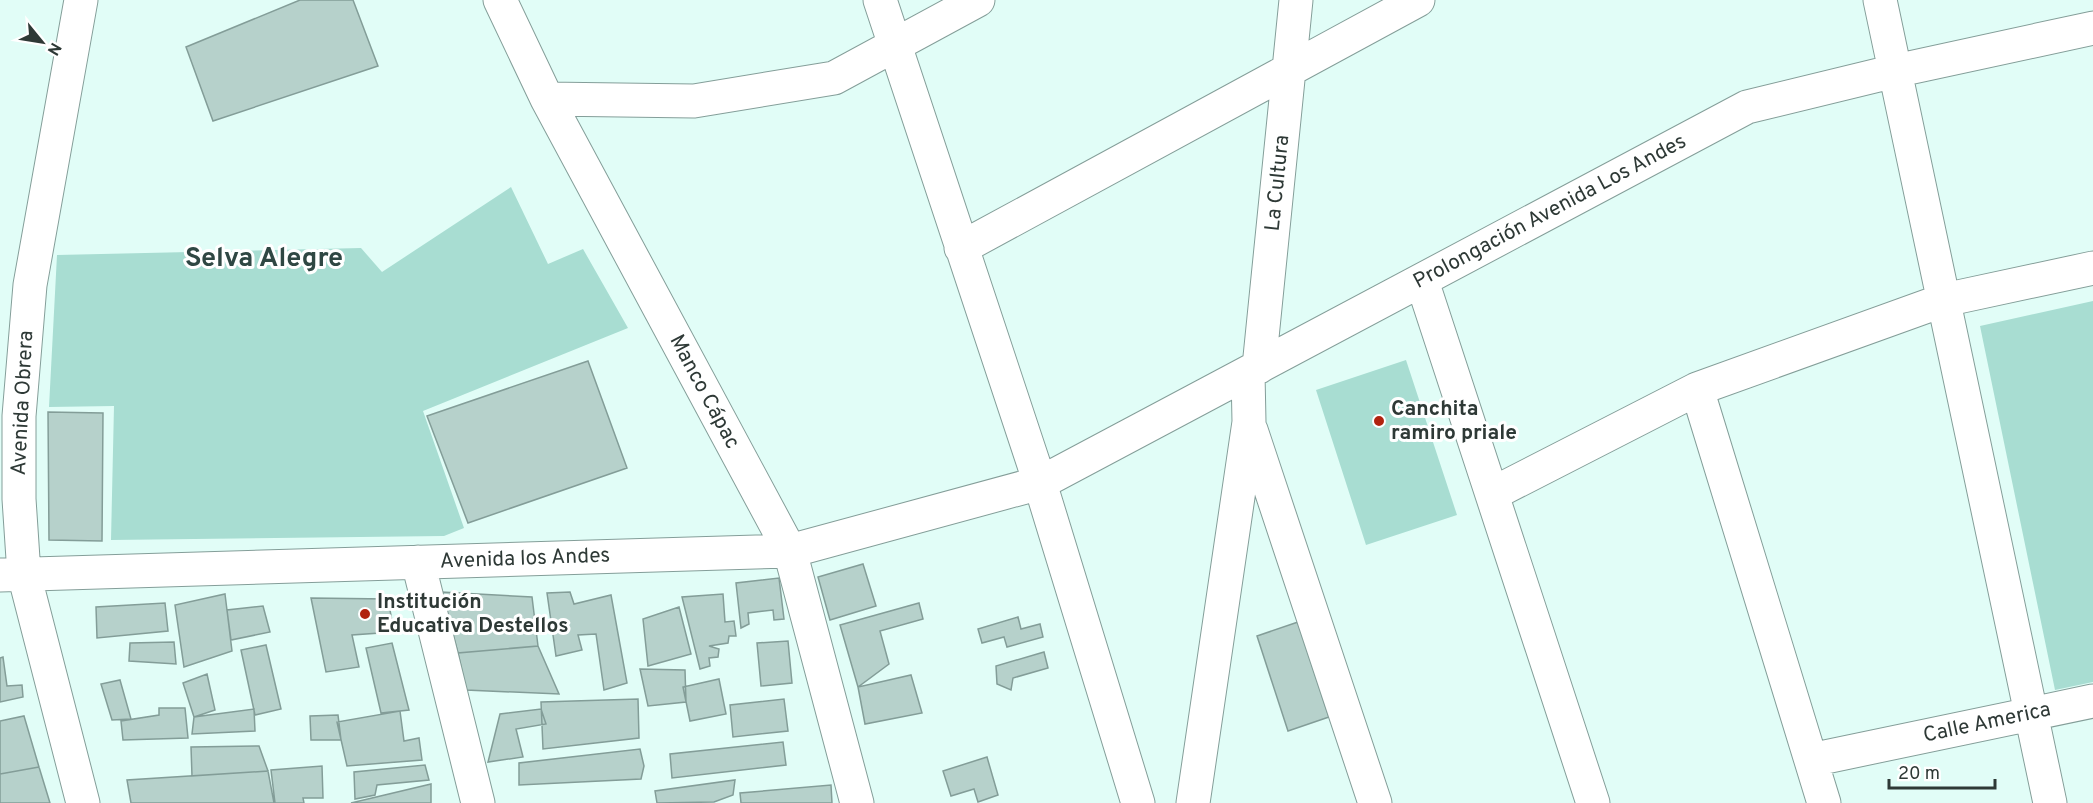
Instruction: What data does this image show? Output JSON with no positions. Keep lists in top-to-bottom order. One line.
{"streets":{"street":["La Cultura","Prolongación Avenida Los Andes","Manco Cápac","Avenida Obrera","Avenida los Andes","Calle America"]},"crossings":[["La Cultura","Prolongación Avenida Los Andes"],["Prolongación Avenida Los Andes","Avenida los Andes"],["Manco Cápac","Avenida los Andes"],["Avenida Obrera","Avenida los Andes"]],"districts":["Selva Alegre"],"places":["Canchita ramiro priale","Institución Educativa Destellos"],"scale_bar":"20 m","north":"bottom right"}
